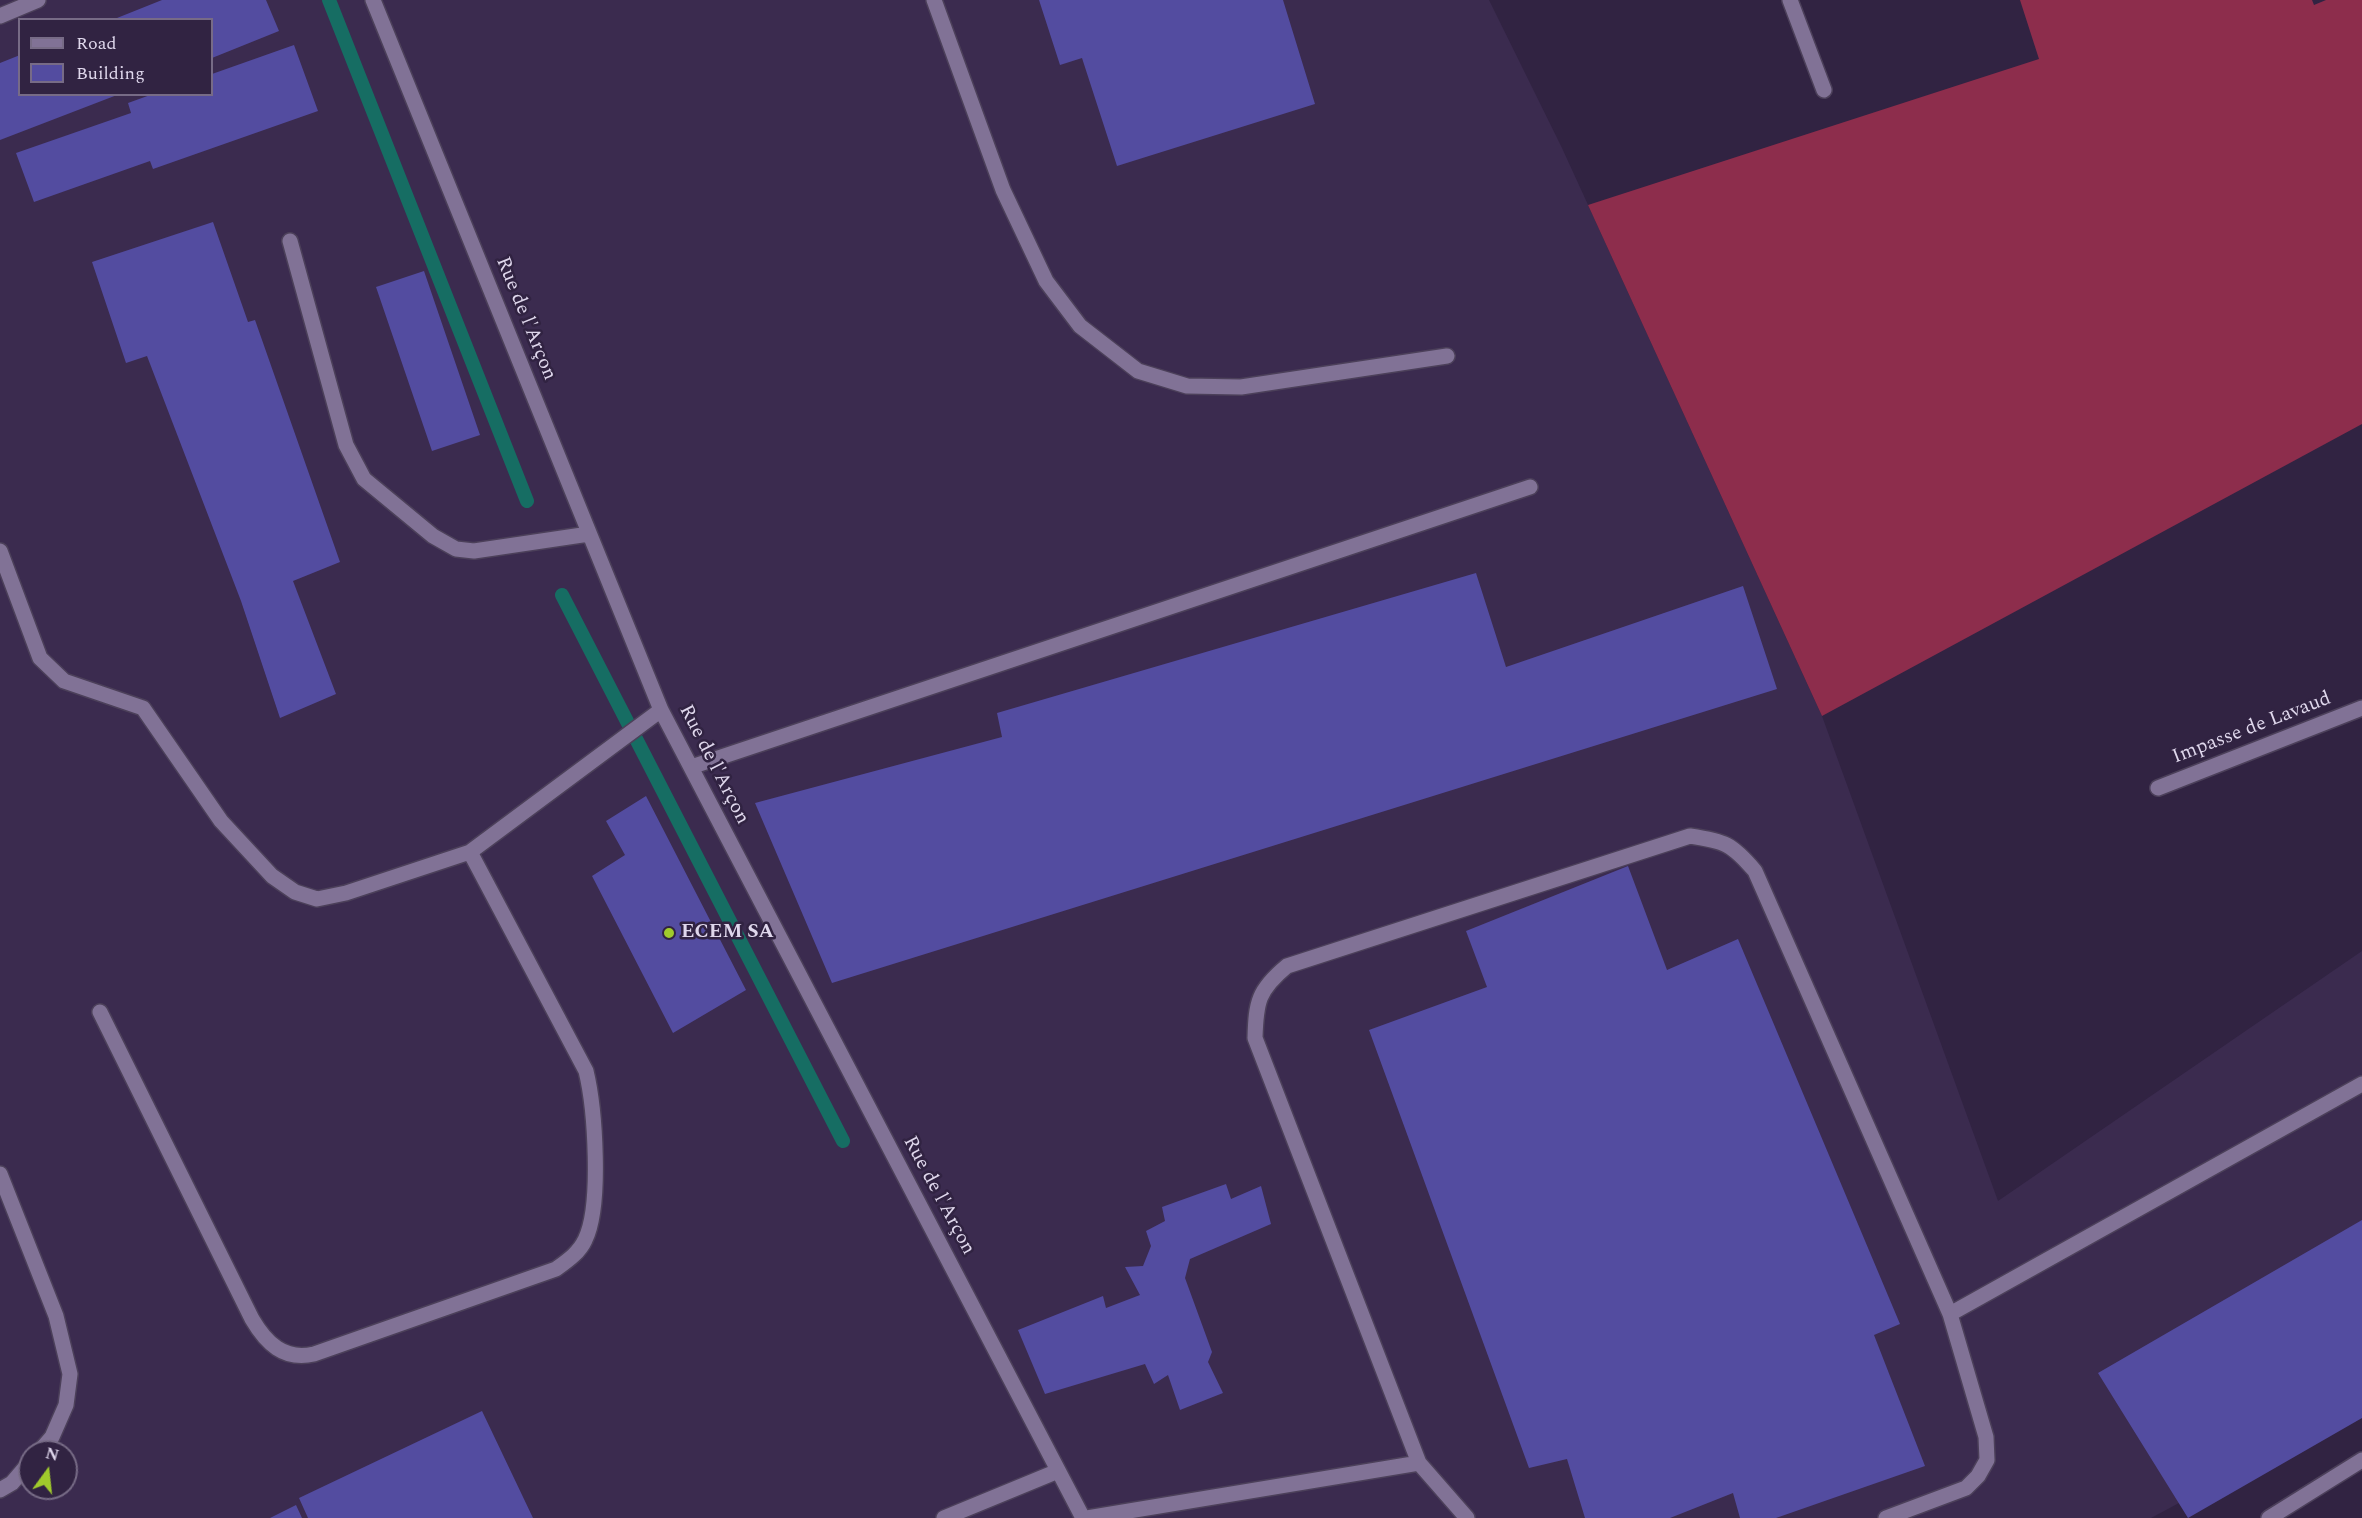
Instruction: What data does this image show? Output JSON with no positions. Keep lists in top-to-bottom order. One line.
{"streets":{"street":["Rue de l'Arçon","Impasse de Lavaud"]},"places":["ECEM SA"],"legend":["Road","Building"],"north":"top"}
